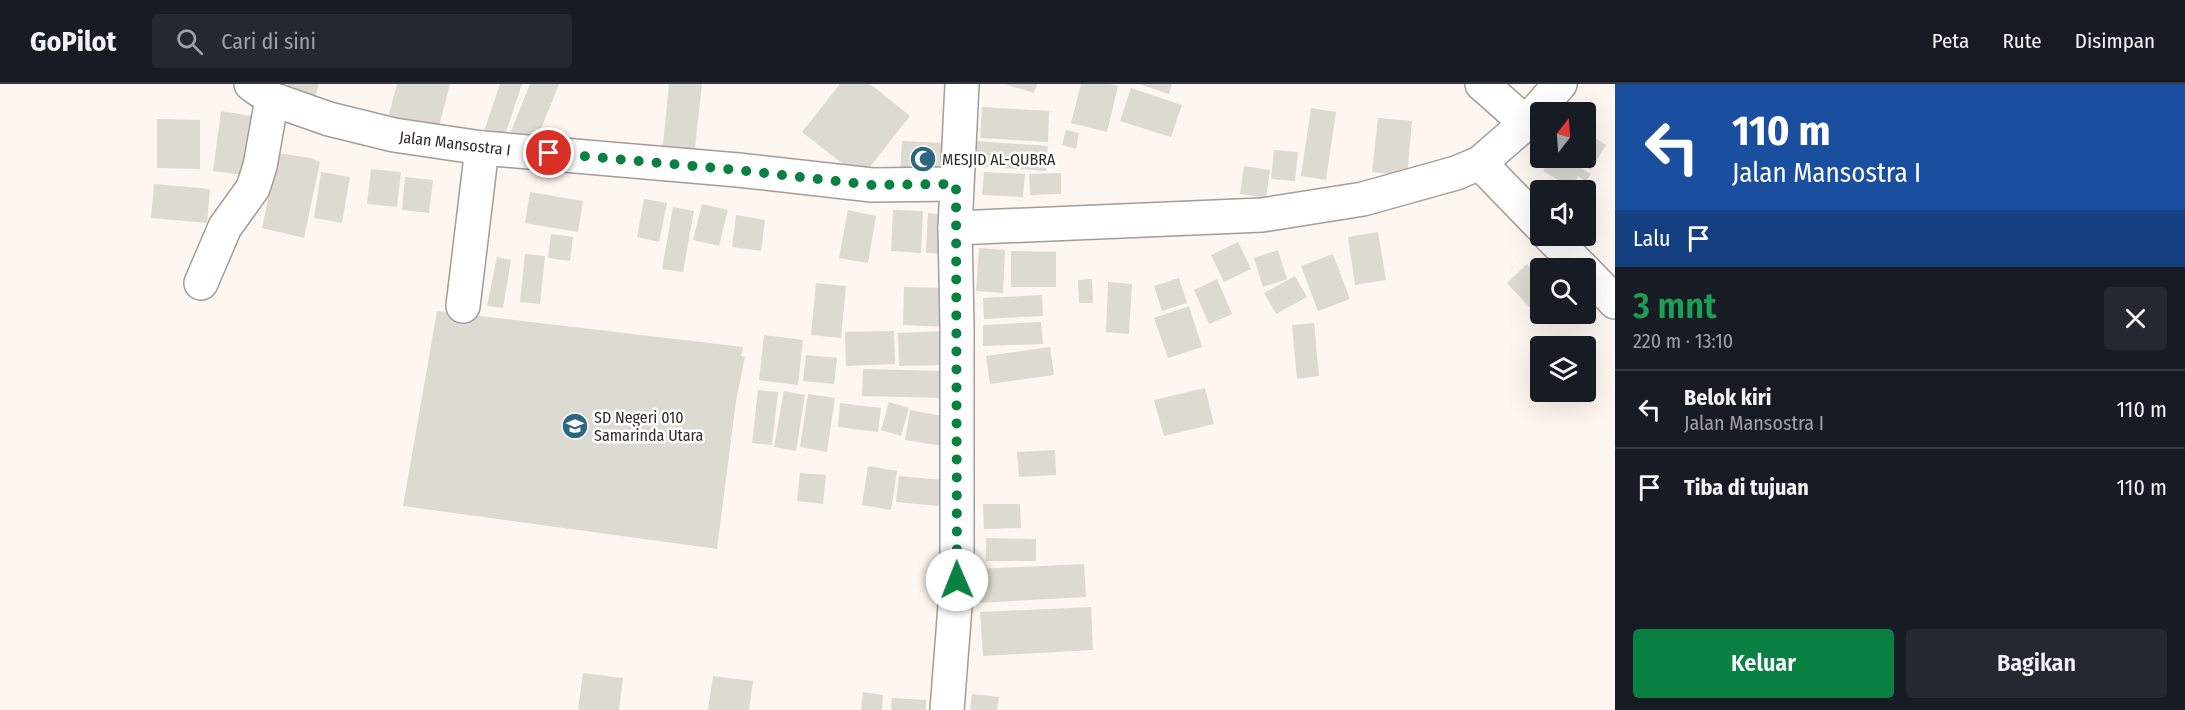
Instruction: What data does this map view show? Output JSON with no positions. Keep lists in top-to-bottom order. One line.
{"streets":{"street":["Jalan Mansostra I"]},"places":{"mosque":["MESJID AL-QUBRA"],"school or university":["SD Negeri 010 Samarinda Utara"]},"north":"top","page":{"header":"GoPilot","search":"Cari di sini","nav":["Peta","Rute","Disimpan"],"turn":["110 m","Jalan Mansostra I"],"then":"Lalu","heading":["3 mnt","220 m · 13:10"],"list":[{"name":"Belok kiri","note":"Jalan Mansostra I","value":"110 m"},{"name":"Tiba di tujuan","value":"110 m"}],"buttons":["Keluar","Bagikan"]}}
